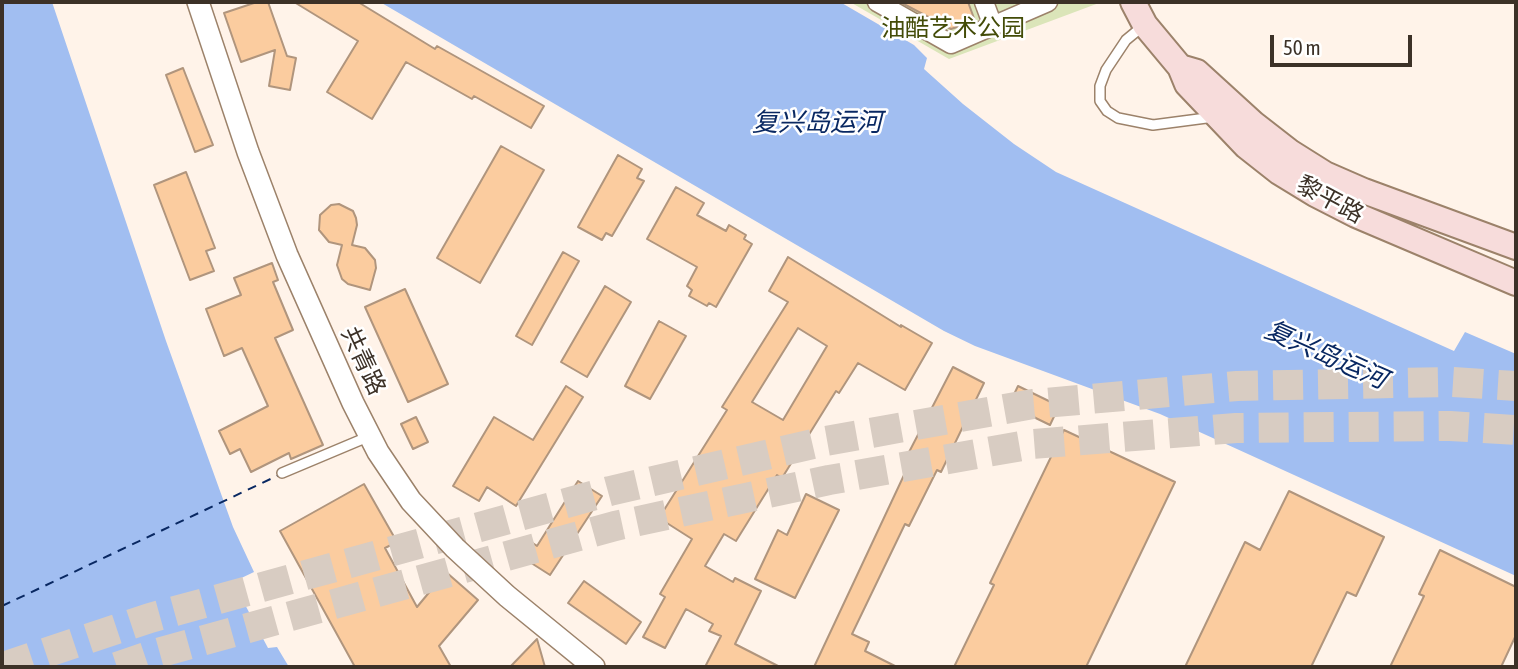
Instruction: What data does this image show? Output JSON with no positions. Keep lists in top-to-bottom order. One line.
{"streets":{"main road":["黎平路"],"street":["共青路"]},"water":["复兴岛运河"],"parks":["油酷艺术公园"],"scale_bar":"50 m"}
